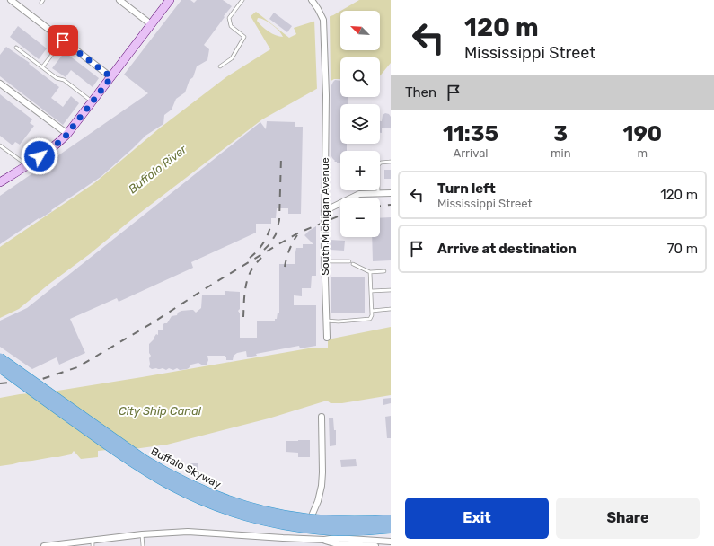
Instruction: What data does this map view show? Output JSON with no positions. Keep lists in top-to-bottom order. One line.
{"streets":{"highway":["Buffalo Skyway"],"street":["South Michigan Avenue"]},"water":["Buffalo River","City Ship Canal"],"north":"top left","page":{"turn":["120 m","Mississippi Street"],"map_buttons":["+","−"],"then":"Then","eta":["11:35","Arrival","3","min","190","m"],"list":[{"name":"Turn left","note":"Mississippi Street","value":"120 m"},{"name":"Arrive at destination","value":"70 m"}],"buttons":["Exit","Share"]}}
